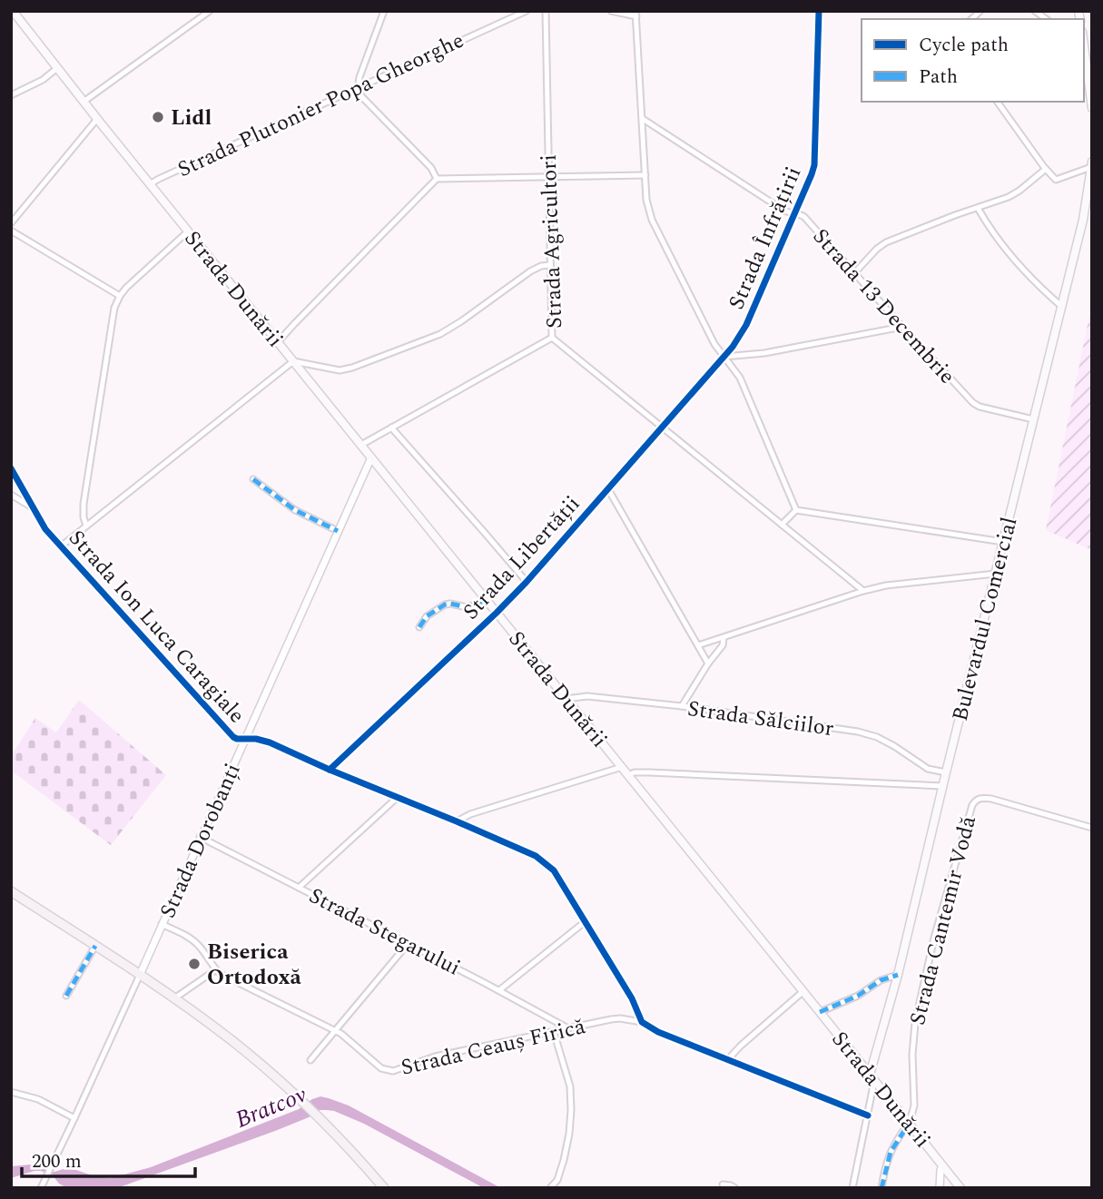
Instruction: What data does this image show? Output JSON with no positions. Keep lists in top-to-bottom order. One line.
{"streets":{"main road":["Strada Dunării","Bulevardul Comercial"],"street":["Strada Plutonier Popa Gheorghe","Strada Înfrățirii","Strada Agricultori","Strada 13 Decembrie","Strada Libertății","Strada Ion Luca Caragiale","Strada Sălciilor","Strada Dorobanți","Strada Cantemir Vodă","Strada Stegarului","Strada Ceauș Firică"]},"crossings":[["Strada Plutonier Popa Gheorghe","Strada Dunării"],["Strada Înfrățirii","Strada 13 Decembrie"],["Strada Înfrățirii","Strada Libertății"],["Strada Agricultori","Strada Libertății"],["Strada Dunării","Strada Libertății"],["Strada Dunării","Bulevardul Comercial"],["Strada Dunării","Strada Sălciilor"],["Strada Dunării","Strada Dorobanți"],["Strada Dunării","Strada Cantemir Vodă"],["Strada 13 Decembrie","Bulevardul Comercial"],["Strada Libertății","Strada Ion Luca Caragiale"],["Bulevardul Comercial","Strada Sălciilor"],["Strada Ion Luca Caragiale","Strada Dorobanți"],["Strada Ion Luca Caragiale","Strada Ceauș Firică"],["Strada Dorobanți","Strada Stegarului"],["Strada Dorobanți","Strada Ceauș Firică"],["Strada Stegarului","Strada Ceauș Firică"]],"water":["Bratcov"],"places":["Lidl","Biserica Ortodoxă"],"legend":["Cycle path","Path"],"scale_bar":"200 m"}
